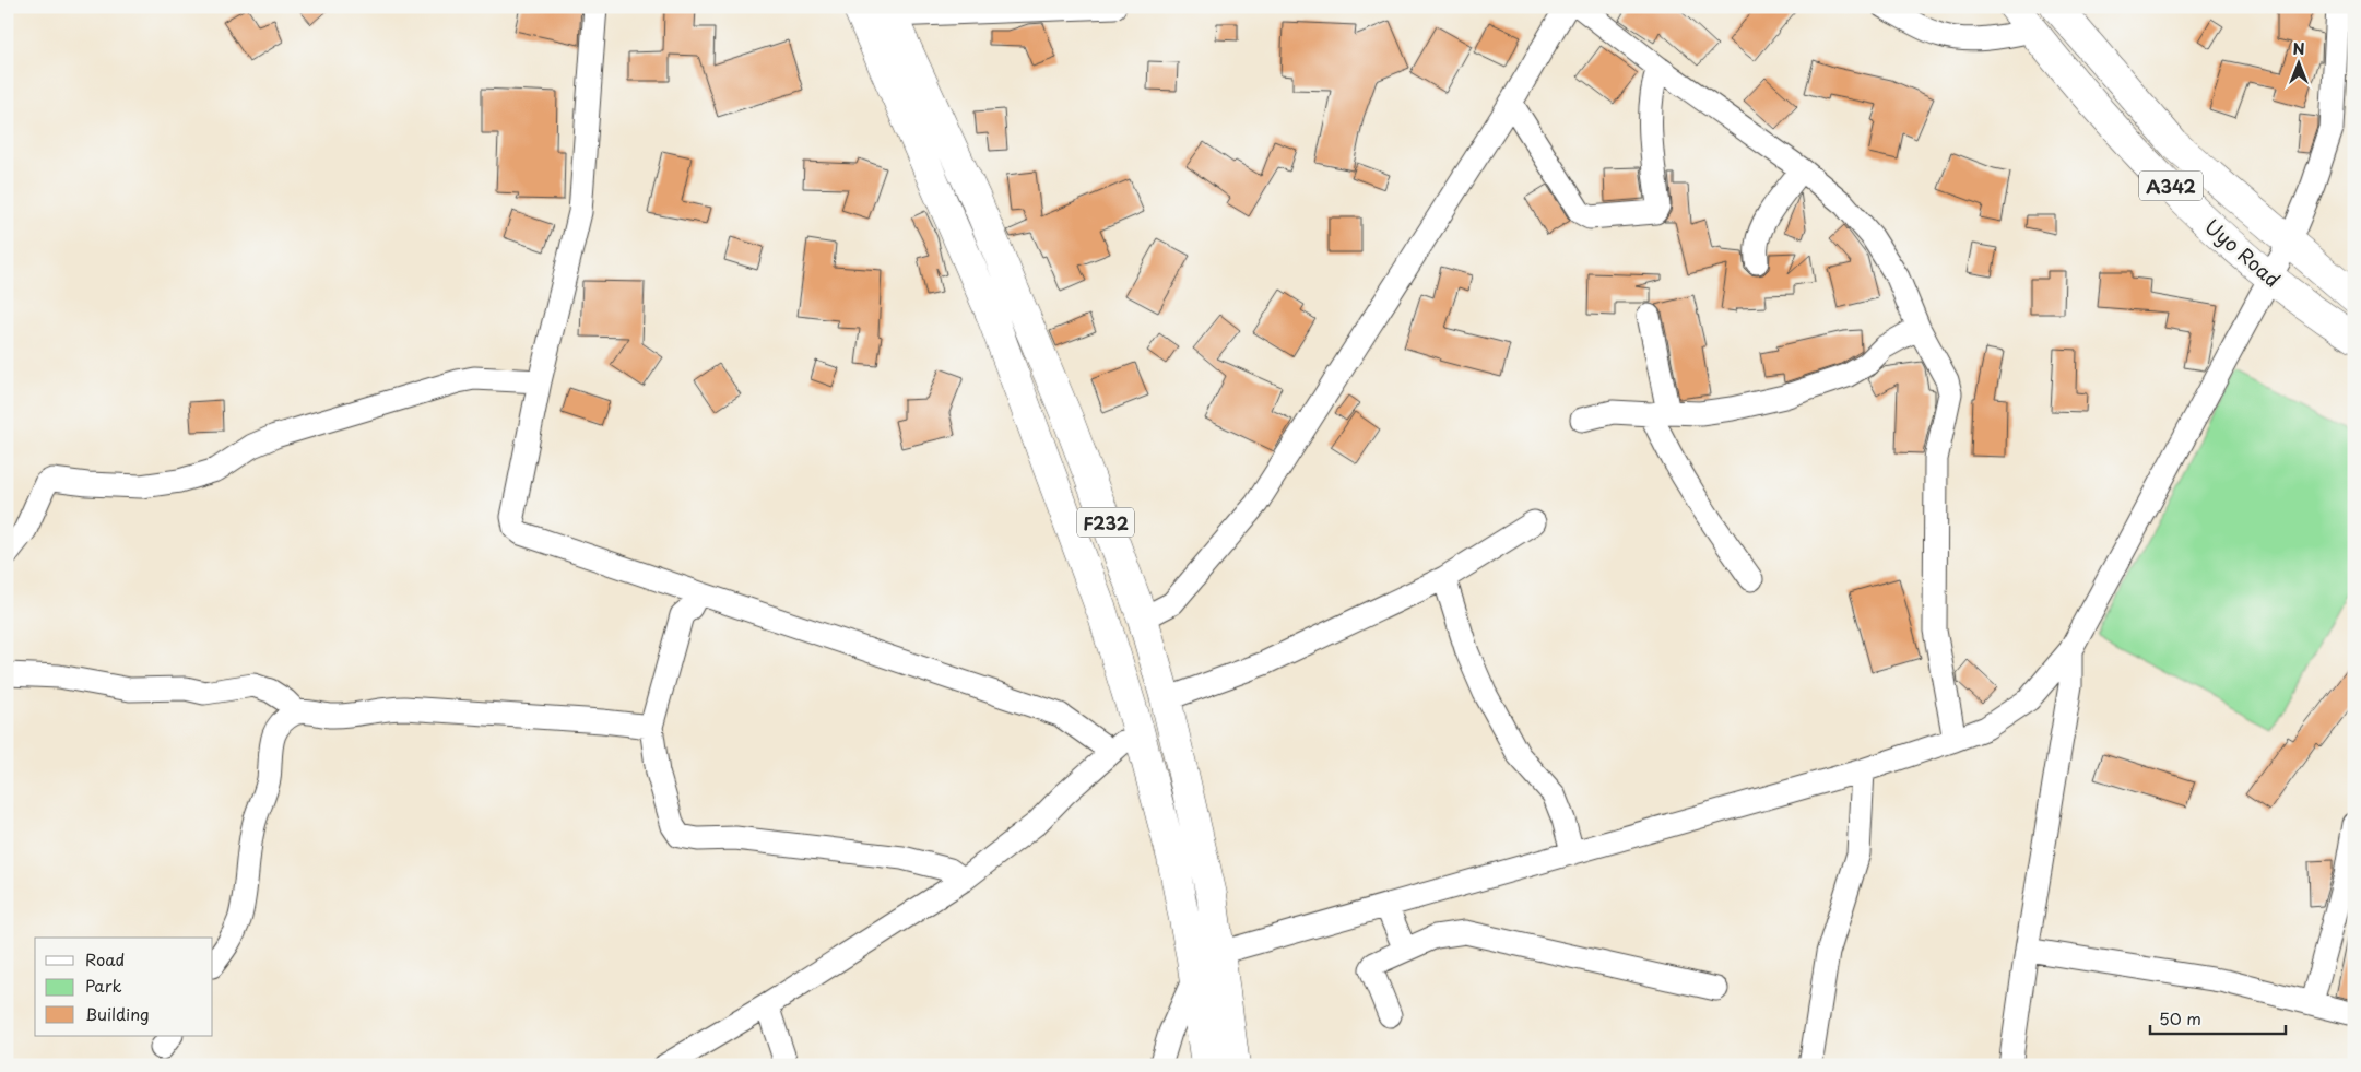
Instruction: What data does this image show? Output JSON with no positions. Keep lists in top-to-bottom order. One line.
{"streets":{"highway":["A342","Uyo Road","F232"]},"legend":["Road","Park","Building"],"scale_bar":"50 m","north":"top"}
